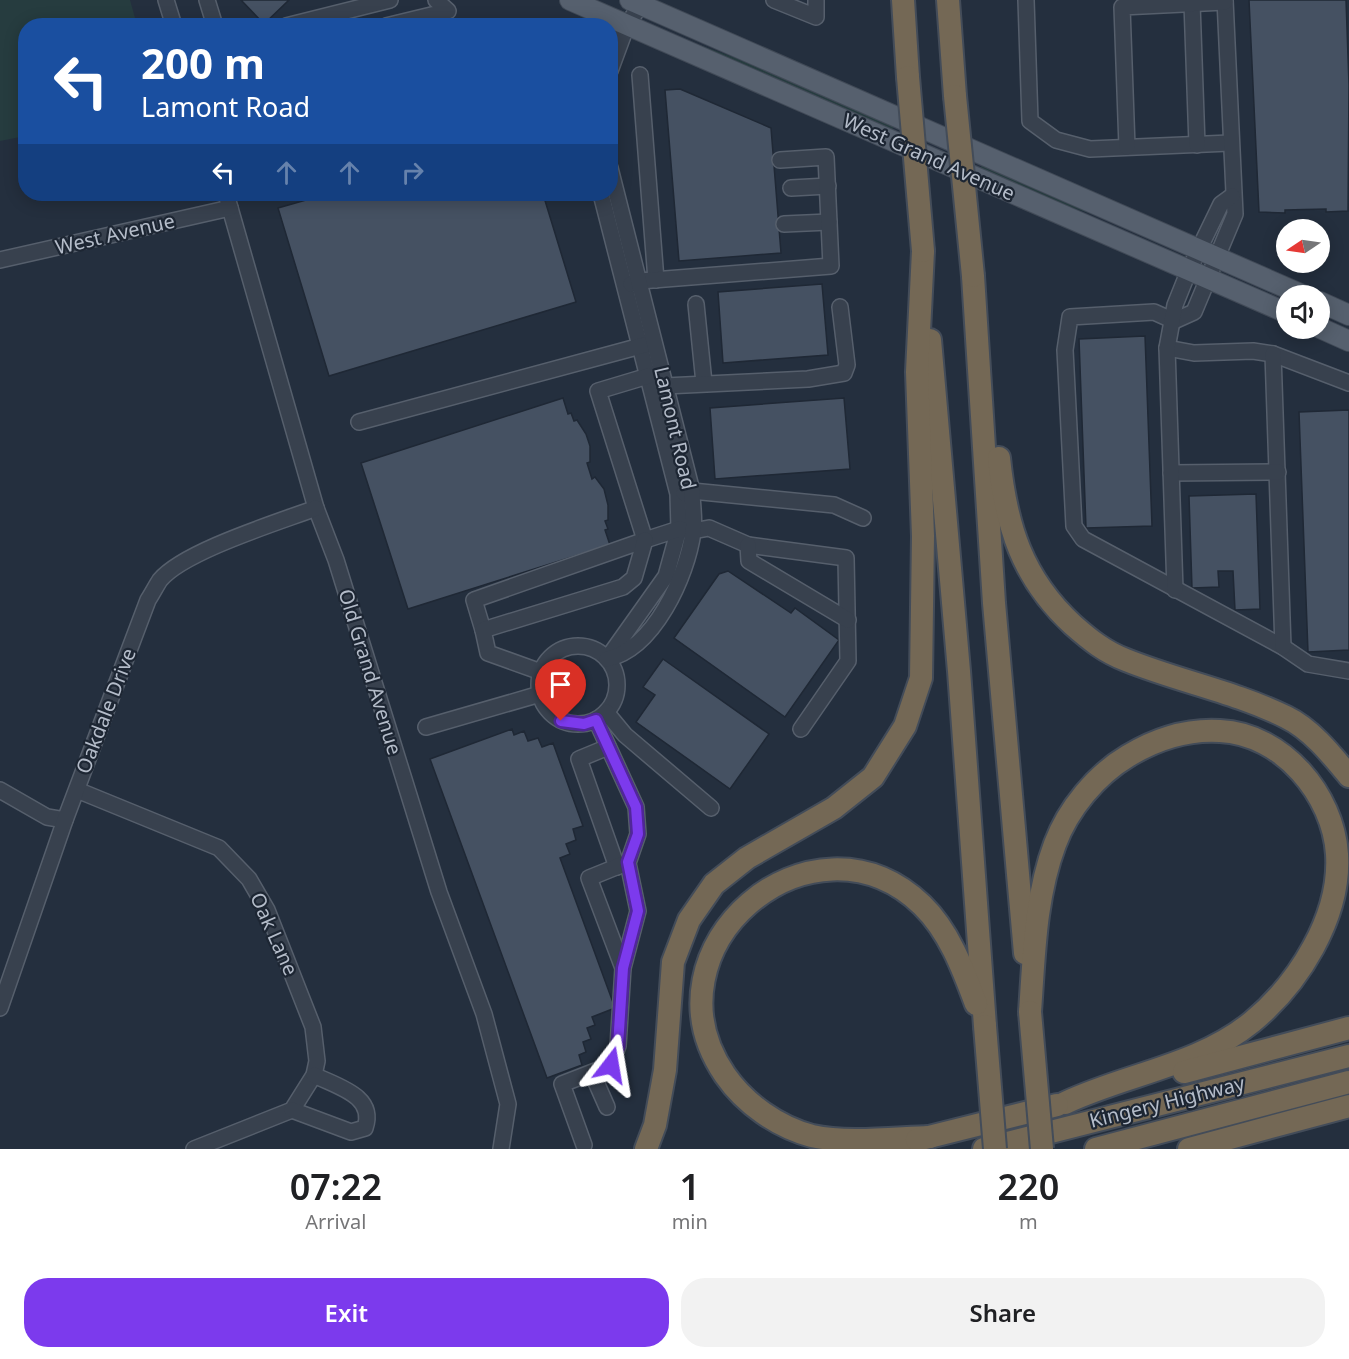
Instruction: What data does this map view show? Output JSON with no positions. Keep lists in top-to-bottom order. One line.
{"streets":{"highway":["Kingery Highway"],"main road":["West Grand Avenue"],"street":["West Avenue","Lamont Road","Old Grand Avenue","Oakdale Drive","Oak Lane"]},"crossings":[["West Avenue","Old Grand Avenue"],["Old Grand Avenue","Oakdale Drive"],["Oakdale Drive","Oak Lane"]],"north":"left","page":{"turn":["200 m","Lamont Road"],"eta":["07:22","Arrival","1","min","220","m"],"buttons":["Exit","Share"]}}
